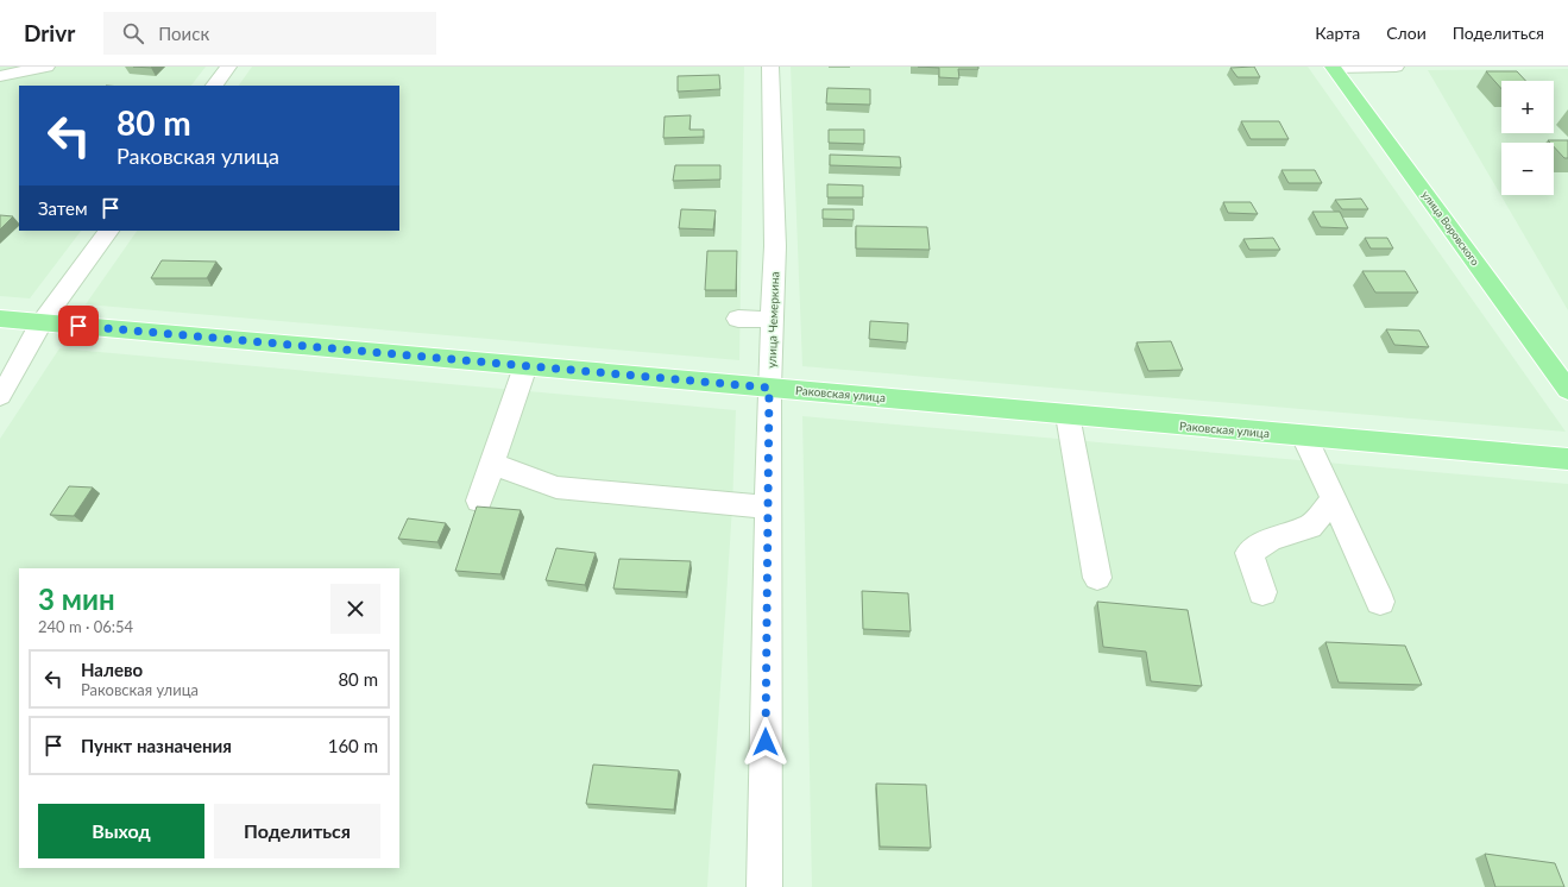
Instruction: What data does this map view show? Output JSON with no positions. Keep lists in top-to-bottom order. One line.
{"streets":{"main road":["улица Воровского","Раковская улица"],"street":["улица Чемеркина"]},"crossings":[["улица Чемеркина","Раковская улица"]],"page":{"header":"Drivr","search":"Поиск","nav":["Карта","Слои","Поделиться"],"map_buttons":["+","−"],"turn":["80 m","Раковская улица"],"then":"Затем","heading":["3 мин","240 m · 06:54"],"list":[{"name":"Налево","note":"Раковская улица","value":"80 m"},{"name":"Пункт назначения","value":"160 m"}],"buttons":["Выход","Поделиться"]}}
